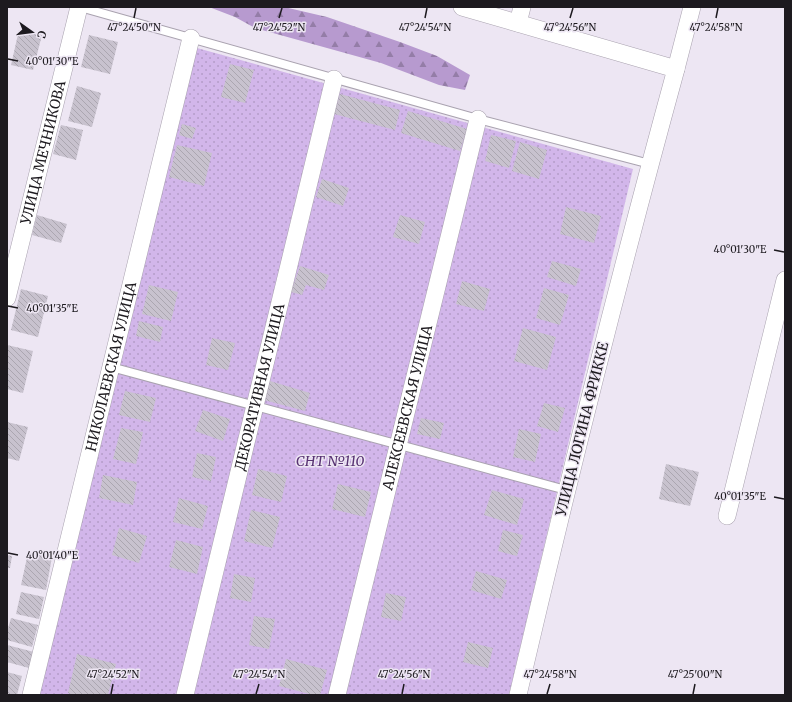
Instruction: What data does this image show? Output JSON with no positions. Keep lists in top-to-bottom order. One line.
{"streets":{"street":["УЛИЦА МЕЧНИКОВА","НИКОЛАЕВСКАЯ УЛИЦА","ДЕКОРАТИВНАЯ УЛИЦА","АЛЕКСЕЕВСКАЯ УЛИЦА","УЛИЦА ЛОГИНА ФРИККЕ"]},"parks":["СНТ №110"],"north":"right","coordinates":["47°24'50\"N","47°24'52\"N","47°24'54\"N","47°24'56\"N","47°24'58\"N","40°01'30\"E","40°01'35\"E","40°01'40\"E","47°25'00\"N"]}
